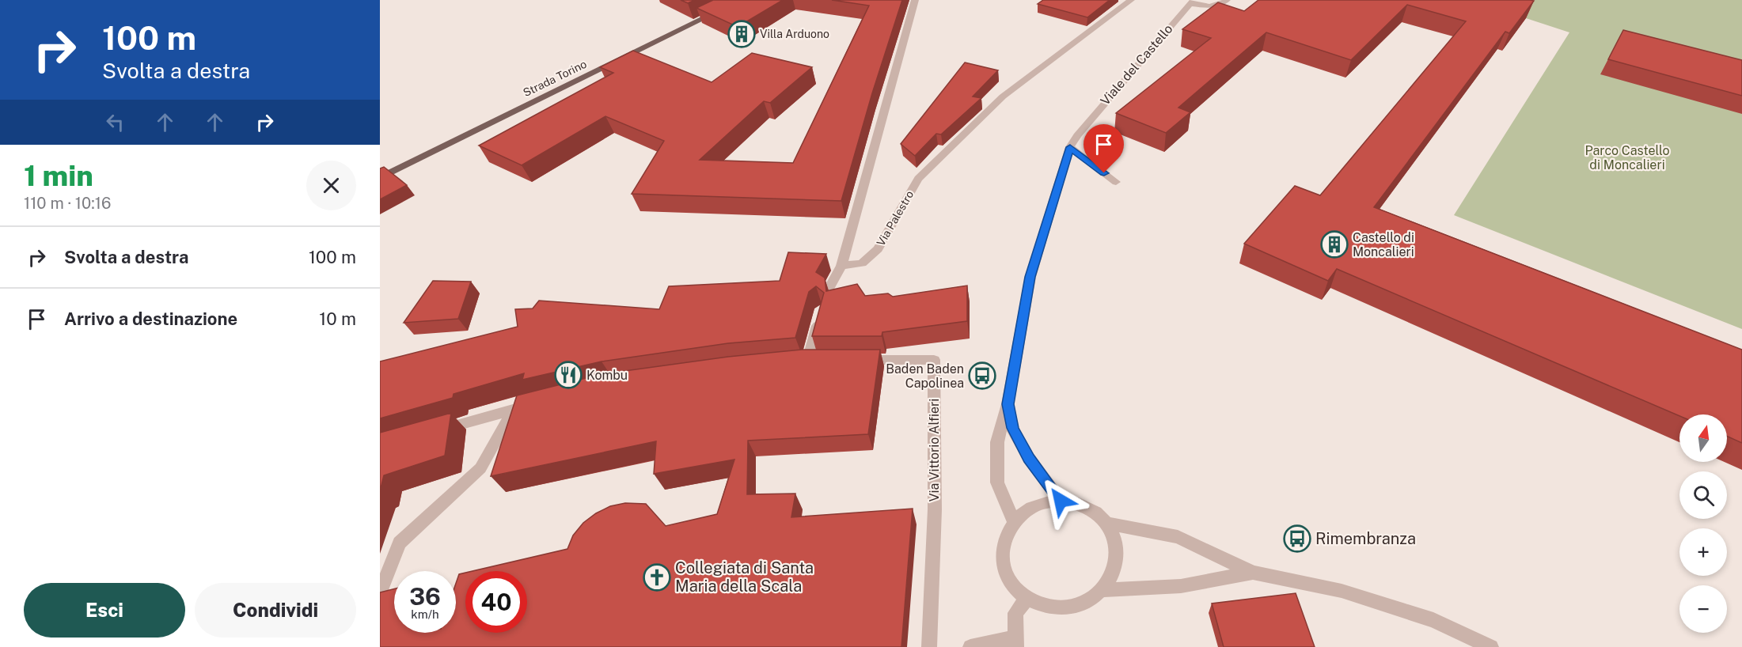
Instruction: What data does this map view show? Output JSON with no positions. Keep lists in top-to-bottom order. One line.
{"streets":{"main road":["Strada Torino"],"street":["Viale del Castello","Via Palestro","Via Vittorio Alfieri"]},"parks":["Parco Castello di Moncalieri"],"places":{"building":["Villa Arduono","Castello di Moncalieri"],"restaurant":["Kombu"],"bus stop":["Baden Baden Capolinea","Rimembranza"],"church":["Collegiata di Santa Maria della Scala"]},"north":"top","page":{"turn":["100 m","Svolta a destra"],"heading":["1 min","110 m · 10:16"],"list":[{"name":"Svolta a destra","value":"100 m"},{"name":"Arrivo a destinazione","value":"10 m"}],"map_buttons":["+","−"],"speed":"36 km/h","limit":"40","buttons":["Esci","Condividi"]}}
